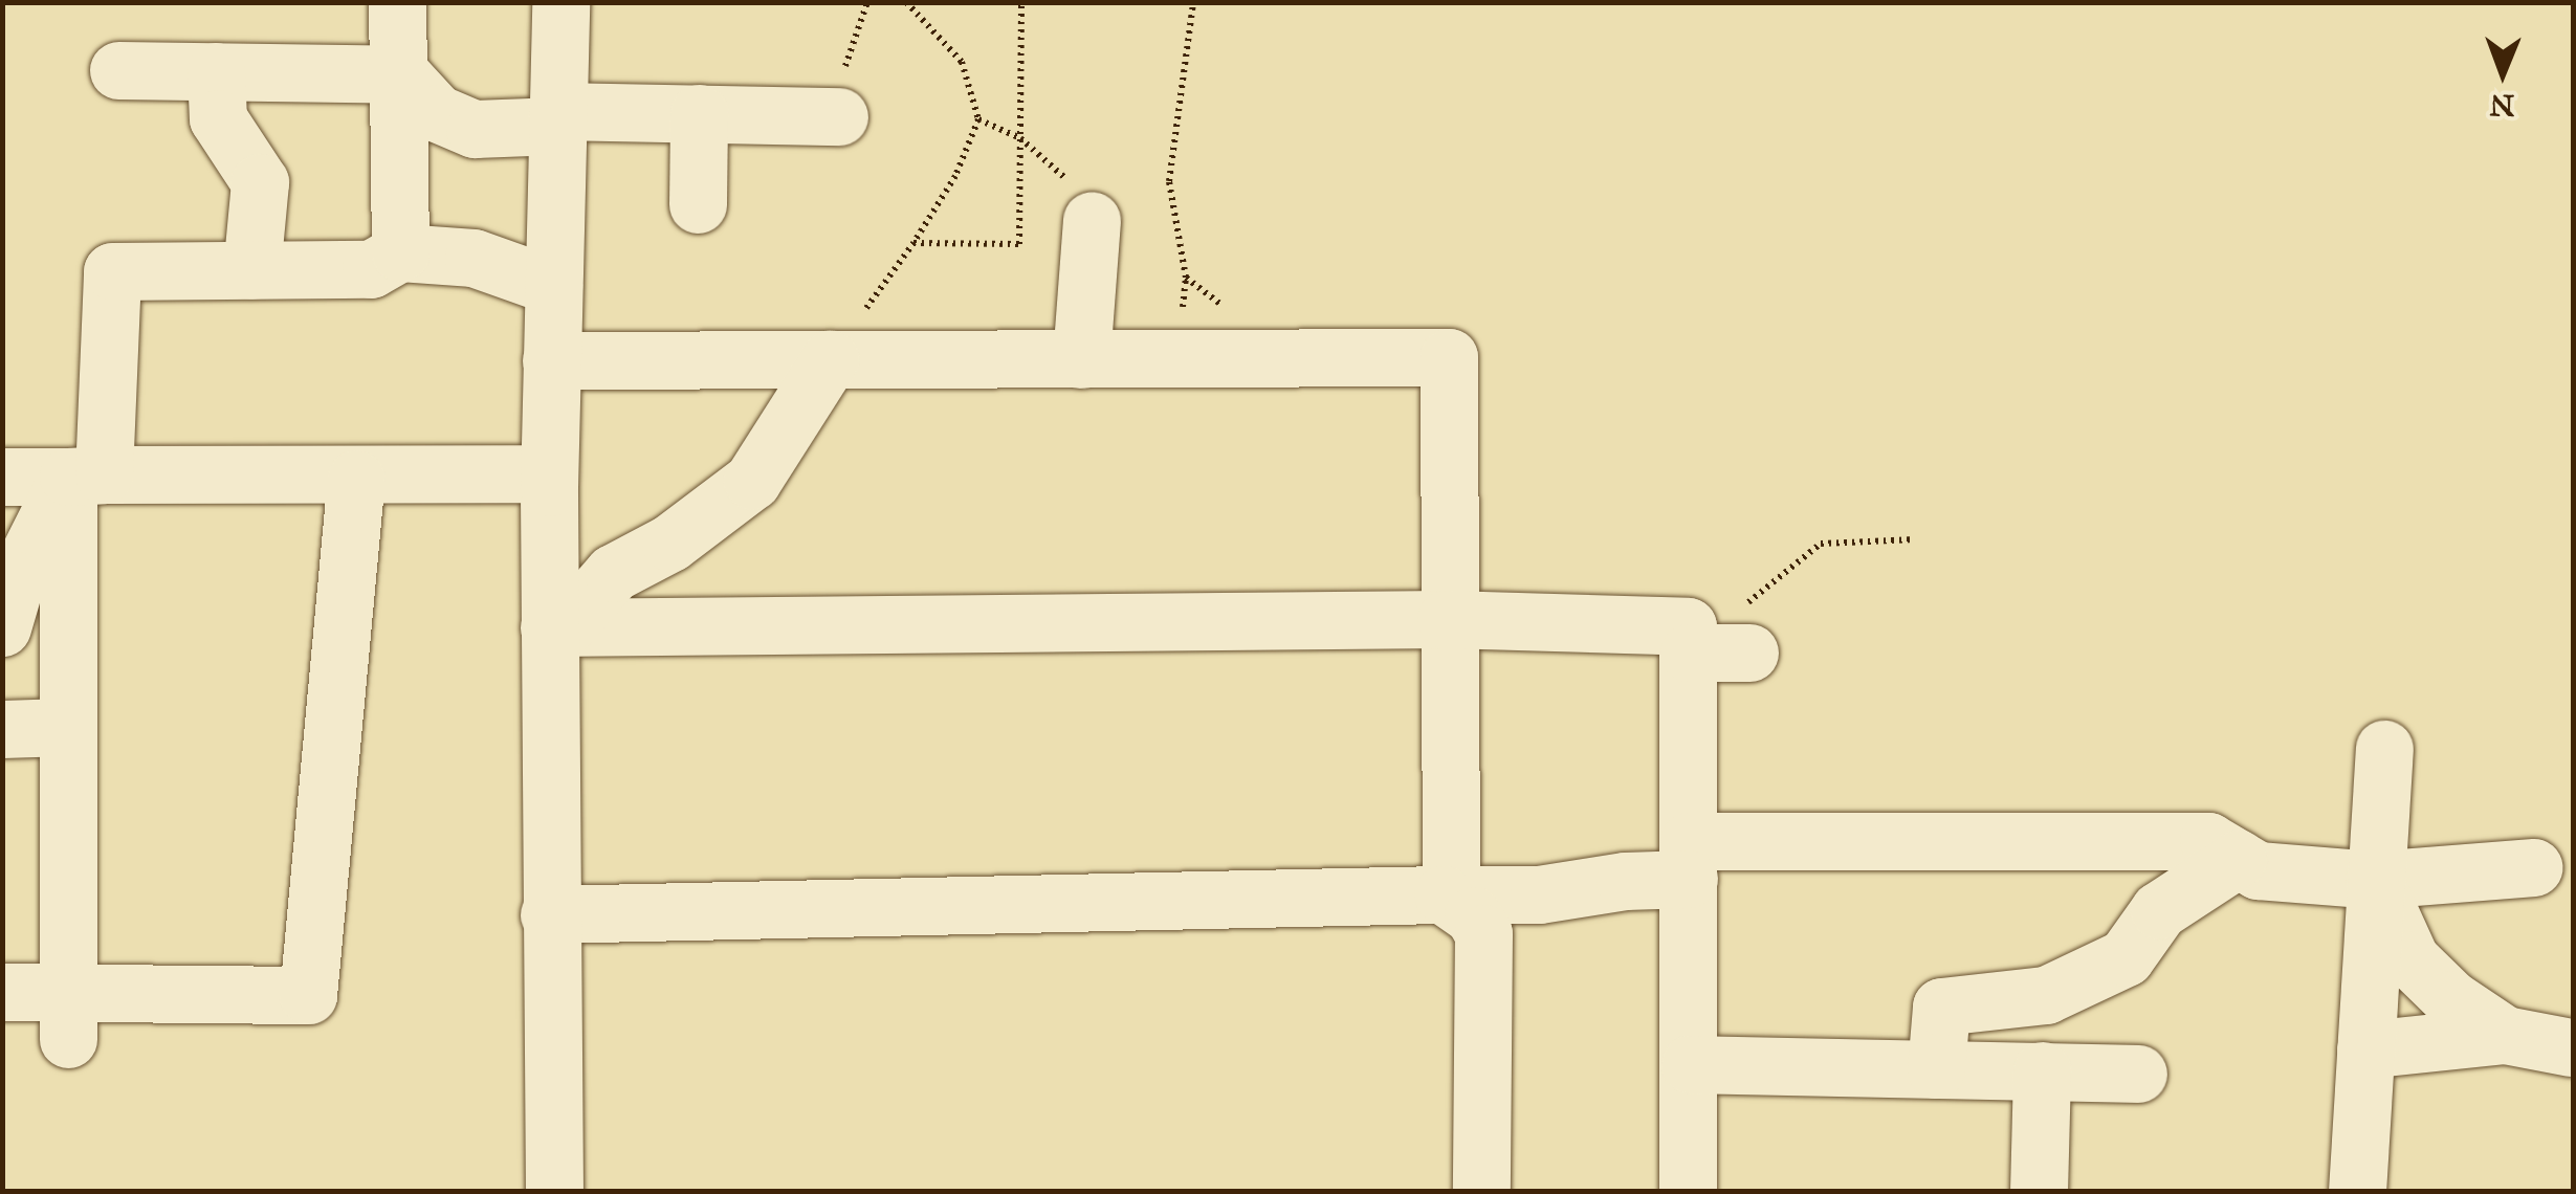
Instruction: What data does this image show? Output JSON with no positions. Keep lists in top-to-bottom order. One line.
{"north":"bottom"}
